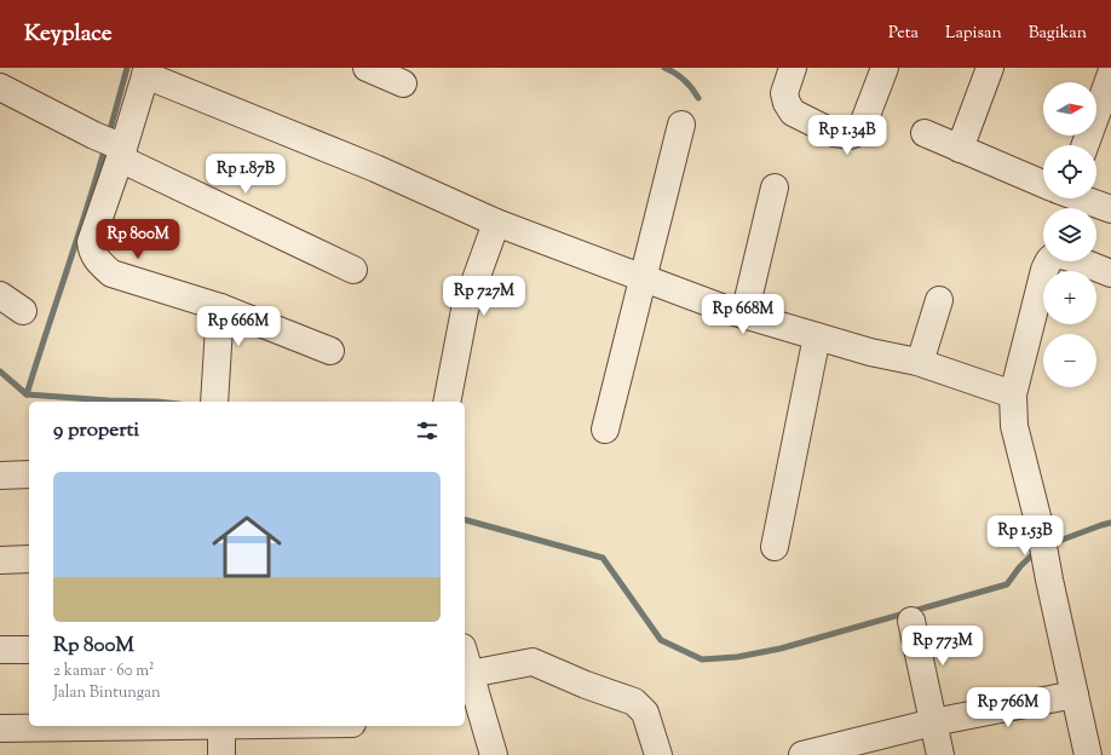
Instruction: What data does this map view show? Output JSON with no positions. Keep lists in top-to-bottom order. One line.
{"north":"right","page":{"header":"Keyplace","nav":["Peta","Lapisan","Bagikan"],"map_buttons":["+","−"],"price":["Rp 1.34B","Rp 1.87B","Rp 800M","Rp 727M","Rp 668M","Rp 666M","Rp 1.53B","Rp 773M","Rp 766M"],"heading":"9 properti","list":[{"name":"Rp 800M","note":"2 kamar · 60 m² · Jalan Bintungan"}]}}
